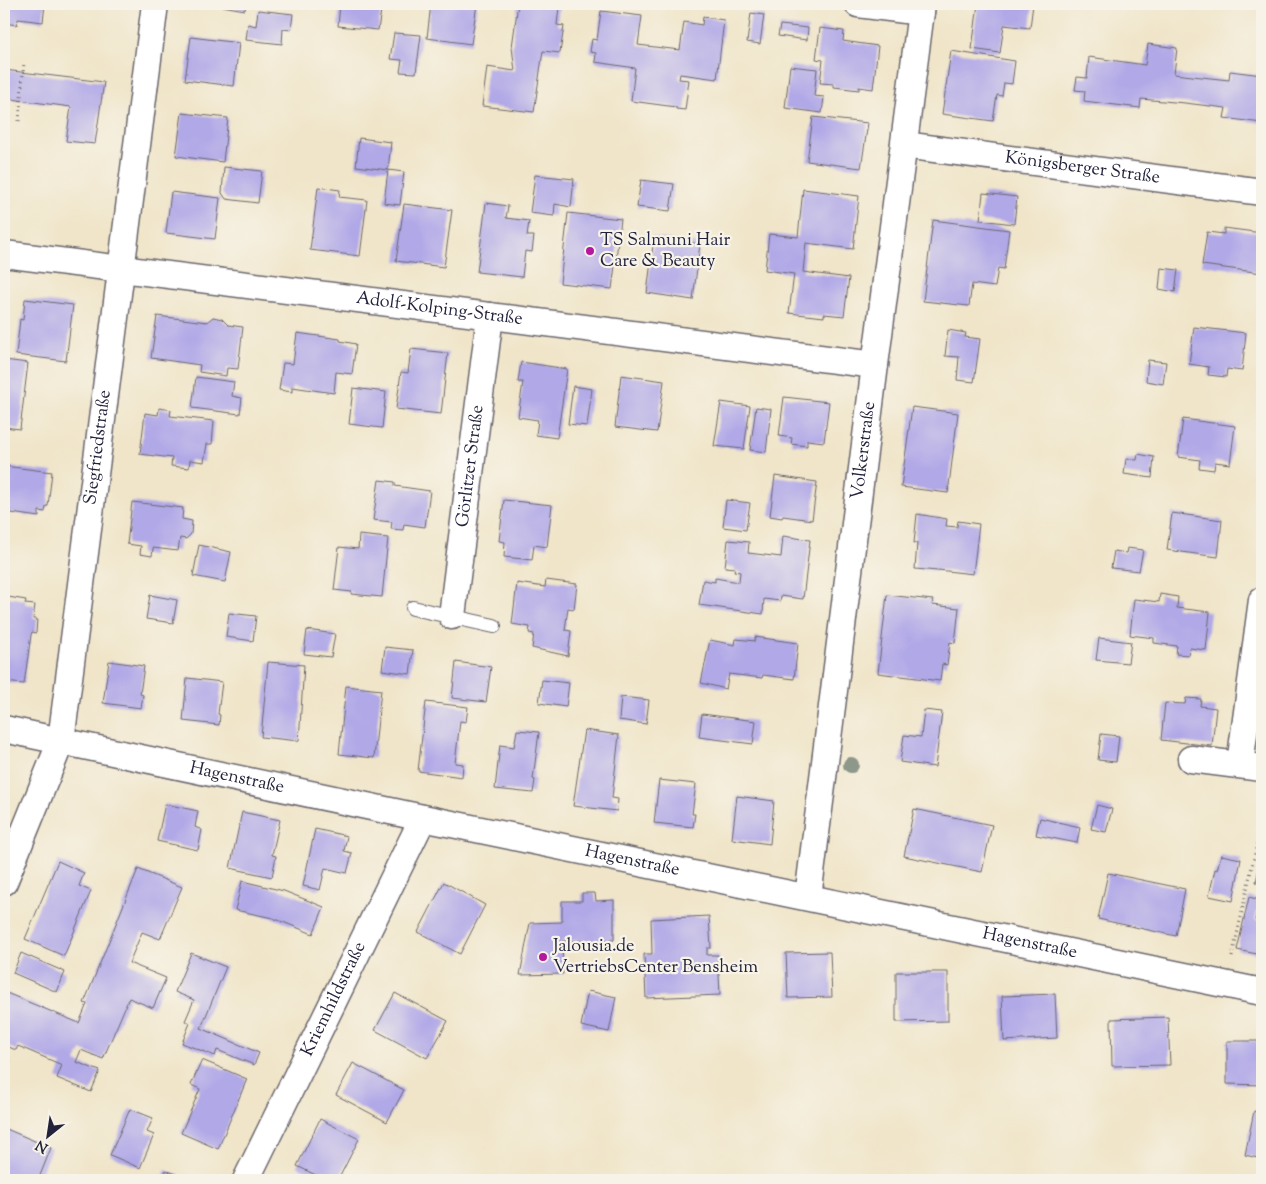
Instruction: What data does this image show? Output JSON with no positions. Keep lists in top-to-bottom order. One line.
{"streets":{"street":["Königsberger Straße","Adolf-Kolping-Straße","Siegfriedstraße","Volkerstraße","Görlitzer Straße","Hagenstraße","Kriemhildstraße"]},"crossings":[["Königsberger Straße","Volkerstraße"],["Adolf-Kolping-Straße","Siegfriedstraße"],["Adolf-Kolping-Straße","Volkerstraße"],["Adolf-Kolping-Straße","Görlitzer Straße"],["Siegfriedstraße","Hagenstraße"],["Volkerstraße","Hagenstraße"],["Hagenstraße","Kriemhildstraße"]],"places":["TS Salmuni Hair Care & Beauty","Jalousia.de VertriebsCenter Bensheim"],"north":"bottom left"}
